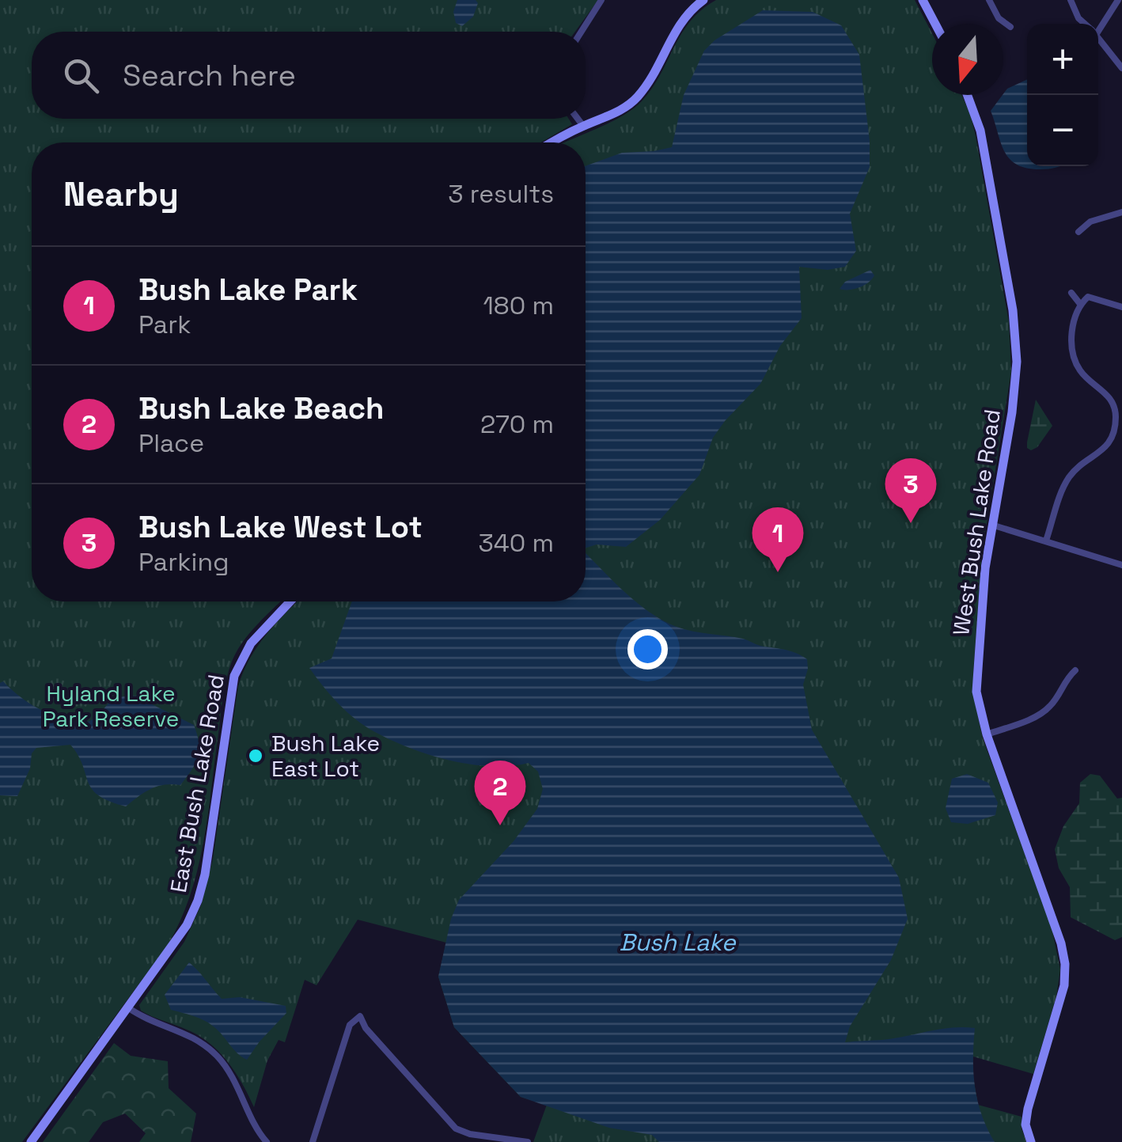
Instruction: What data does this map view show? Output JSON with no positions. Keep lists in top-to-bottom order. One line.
{"streets":{"street":["West Bush Lake Road","East Bush Lake Road"]},"water":["Bush Lake"],"parks":["Hyland Lake Park Reserve"],"places":["Bush Lake East Lot"],"north":"bottom","page":{"map_buttons":["+","−"],"search":"Search here","heading":["Nearby","3 results"],"list":[{"mark":"1","name":"Bush Lake Park","note":"Park","value":"180 m"},{"mark":"2","name":"Bush Lake Beach","note":"Place","value":"270 m"},{"mark":"3","name":"Bush Lake West Lot","note":"Parking","value":"340 m"}],"pins":["3","1","2"]}}
